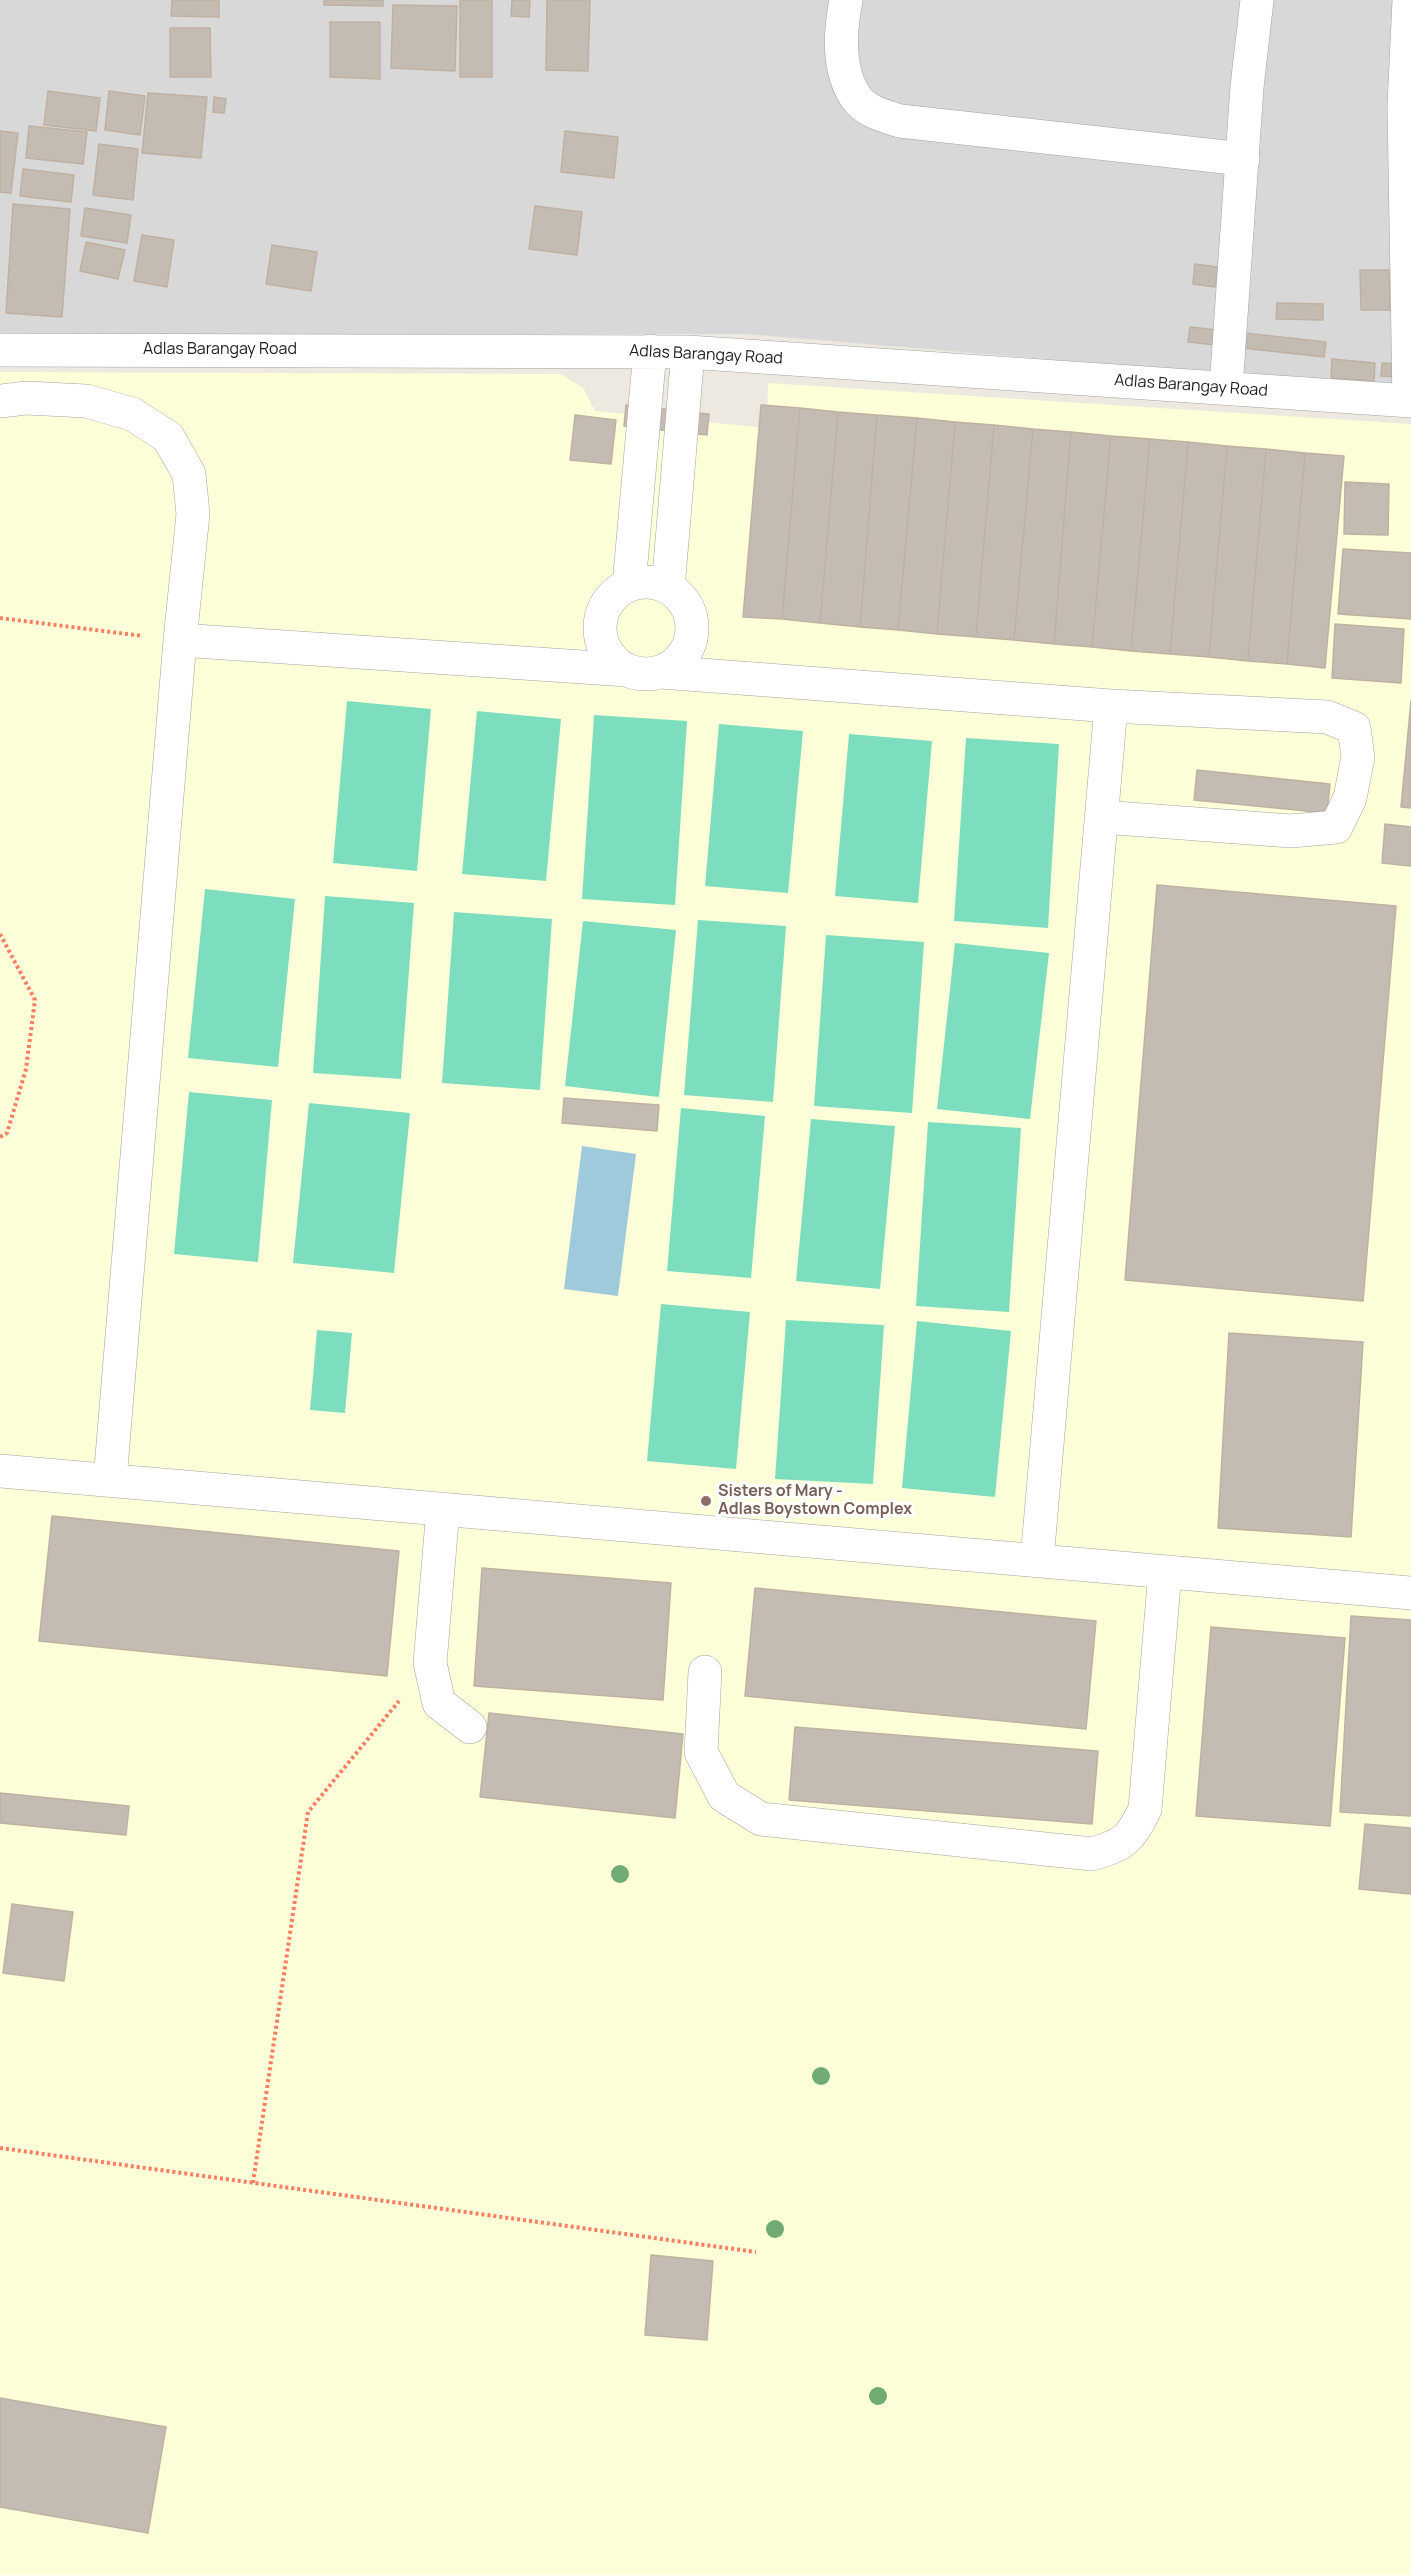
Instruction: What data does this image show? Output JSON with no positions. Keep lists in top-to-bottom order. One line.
{"streets":{"street":["Adlas Barangay Road"]},"places":["Sisters of Mary - Adlas Boystown Complex"]}
